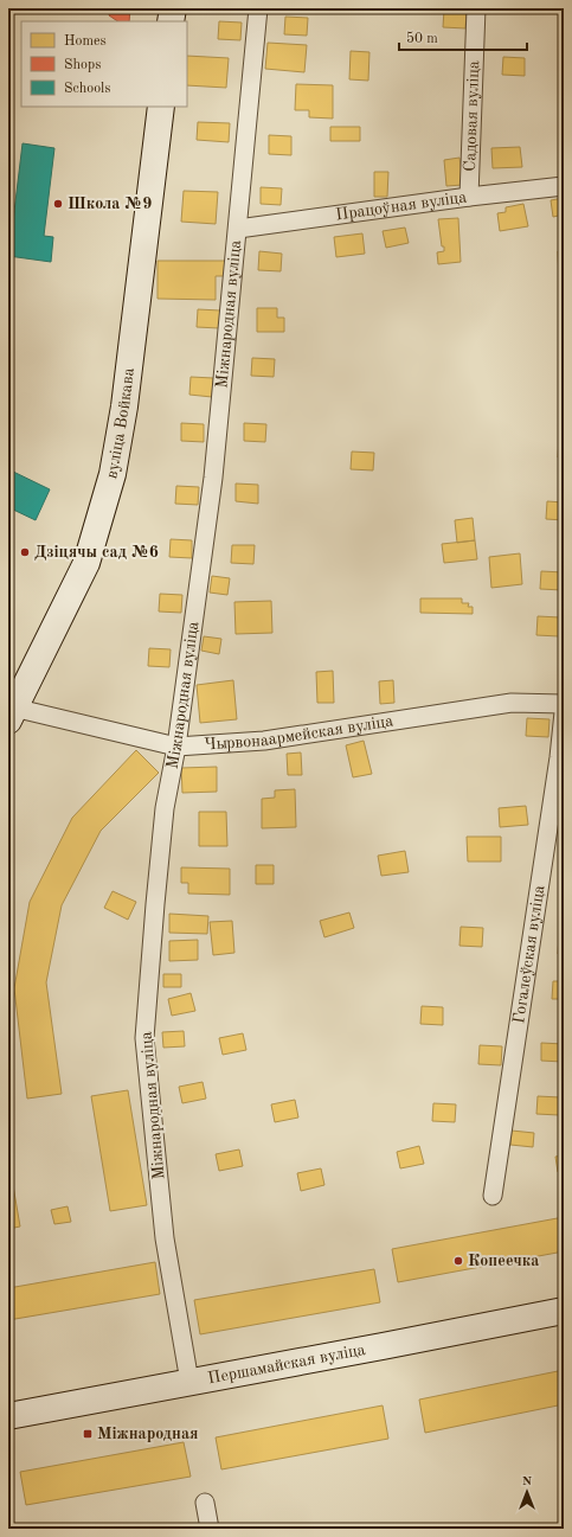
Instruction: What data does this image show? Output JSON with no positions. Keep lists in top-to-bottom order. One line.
{"streets":{"main road":["вуліца Войкава","Першамайская вуліца"],"street":["Садовая вуліца","Працоўная вуліца","Міжнародная вуліца","Чырвонаармейская вуліца","Гогалеўская вуліца"]},"crossings":[["Садовая вуліца","Працоўная вуліца"],["Працоўная вуліца","Міжнародная вуліца"],["Міжнародная вуліца","Чырвонаармейская вуліца"],["Міжнародная вуліца","Першамайская вуліца"],["вуліца Войкава","Чырвонаармейская вуліца"]],"places":{"other":["Школа №9","Дзіцячы сад №6","Копеечка"],"transit":["Міжнародная"]},"legend":["Homes","Shops","Schools"],"scale_bar":"50 m","north":"top"}
